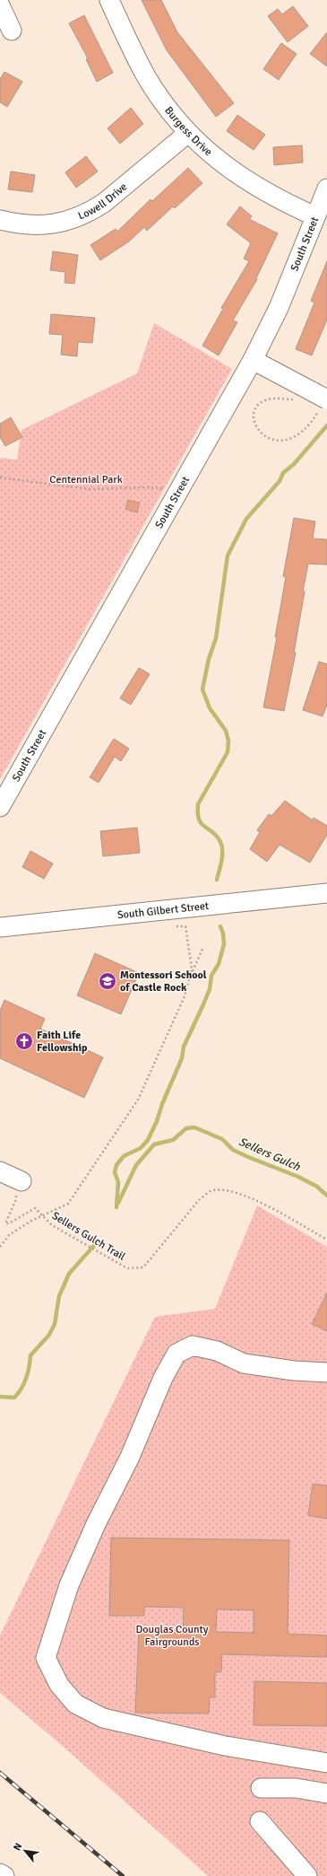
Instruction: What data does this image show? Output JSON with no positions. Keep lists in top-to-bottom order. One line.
{"streets":{"street":["Burgess Drive","Lowell Drive","South Street","South Gilbert Street"],"path":["Sellers Gulch Trail"]},"crossings":[["Burgess Drive","Lowell Drive"],["Burgess Drive","South Street"]],"water":["Sellers Gulch"],"parks":["Centennial Park","Douglas County Fairgrounds"],"places":{"school or university":["Montessori School of Castle Rock"],"church":["Faith Life Fellowship"]},"north":"top left"}
